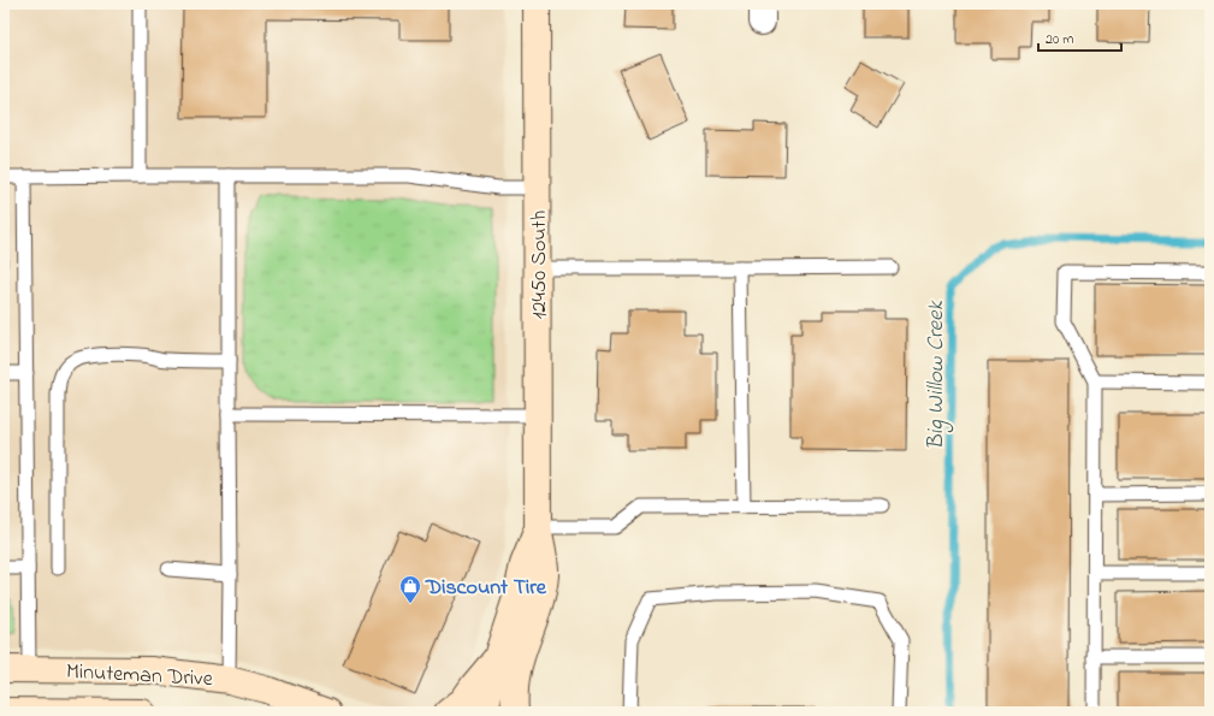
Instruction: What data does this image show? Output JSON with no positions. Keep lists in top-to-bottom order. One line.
{"streets":{"street":["12450 South","Minuteman Drive"]},"water":["Big Willow Creek"],"places":{"shop":["Discount Tire"]},"scale_bar":"20 m"}
